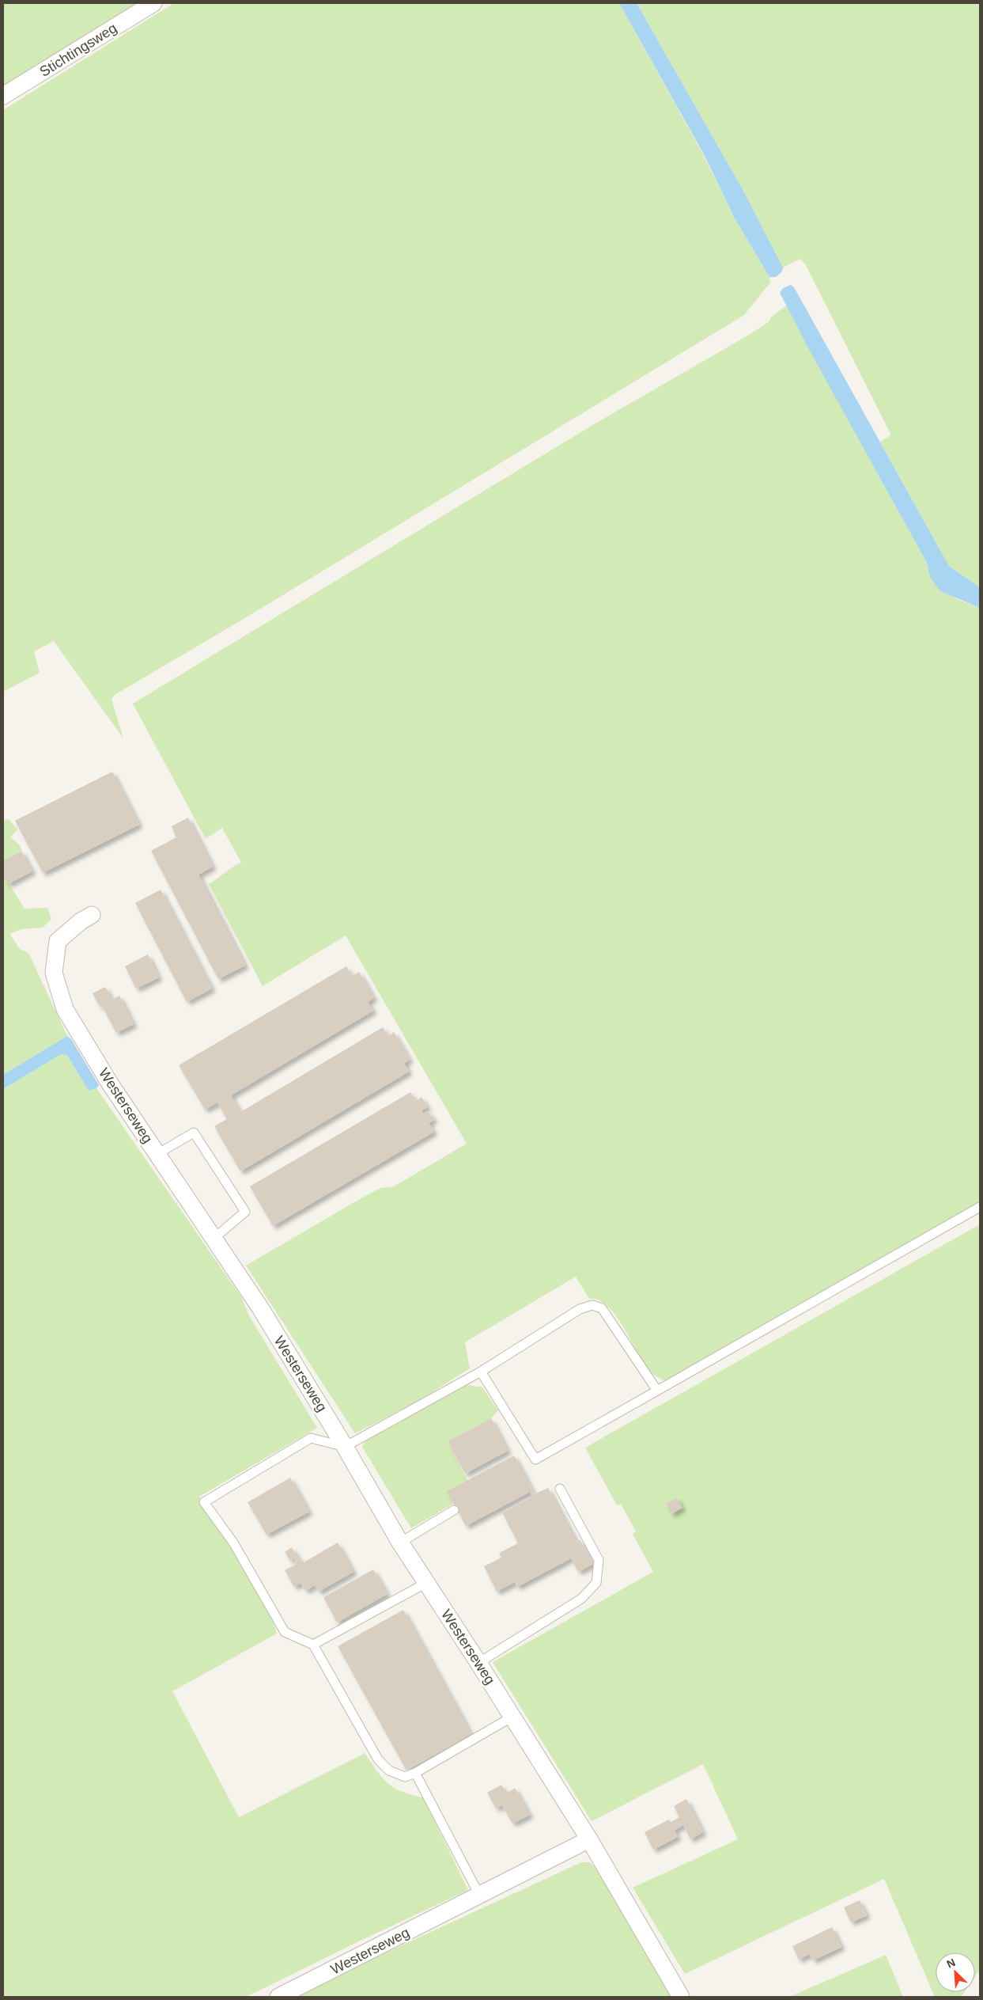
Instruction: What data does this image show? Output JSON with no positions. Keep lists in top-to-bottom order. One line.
{"streets":{"street":["Stichtingsweg","Westerseweg"]},"north":"top left"}
